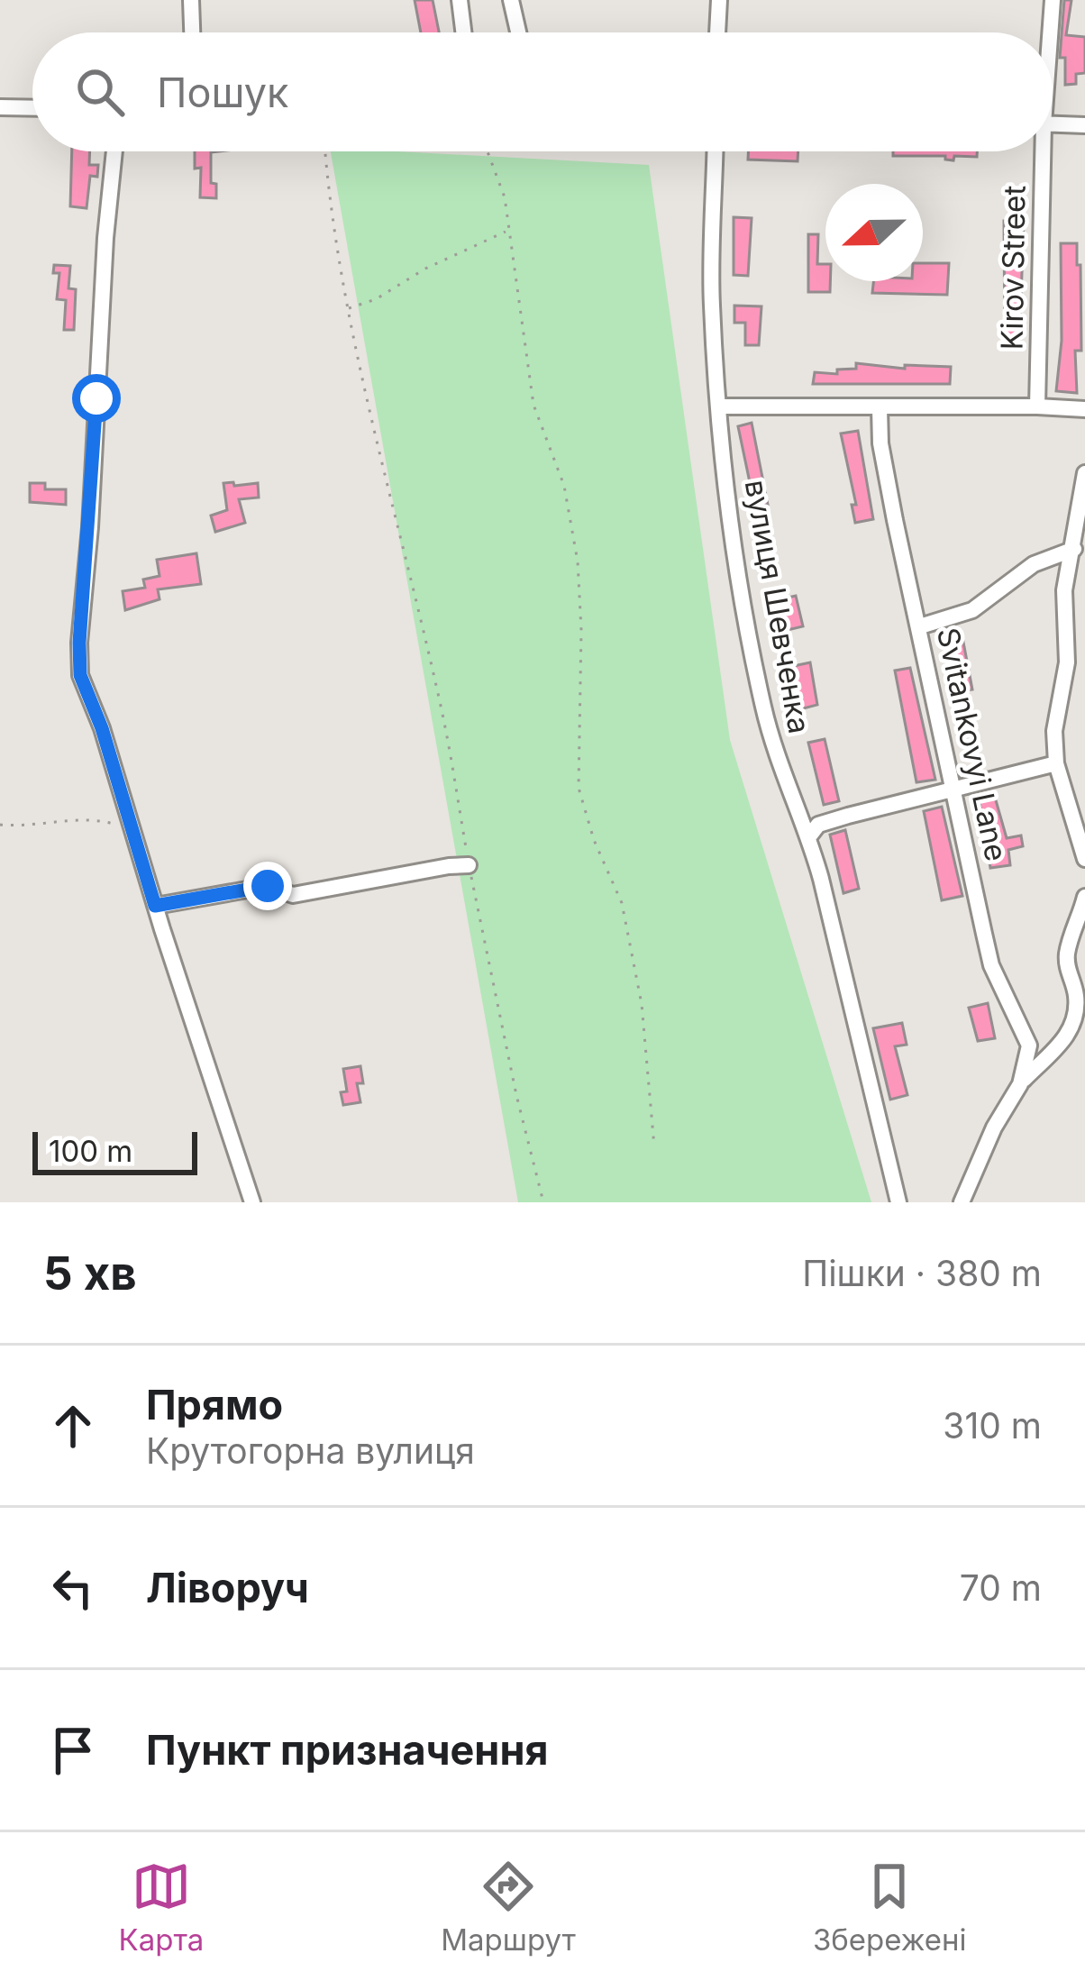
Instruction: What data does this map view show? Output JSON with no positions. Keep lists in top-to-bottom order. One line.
{"streets":{"street":["Kirov Street","вулиця Шевченка","Svitankovyi Lane"]},"scale_bar":"100 m","north":"left","page":{"search":"Пошук","scale":"100 m","heading":["5 хв","Пішки · 380 m"],"list":[["Прямо","Крутогорна вулиця","310 m"],["Ліворуч","70 m"],"Пункт призначення"],"nav":["Карта","Маршрут","Збережені"]}}
